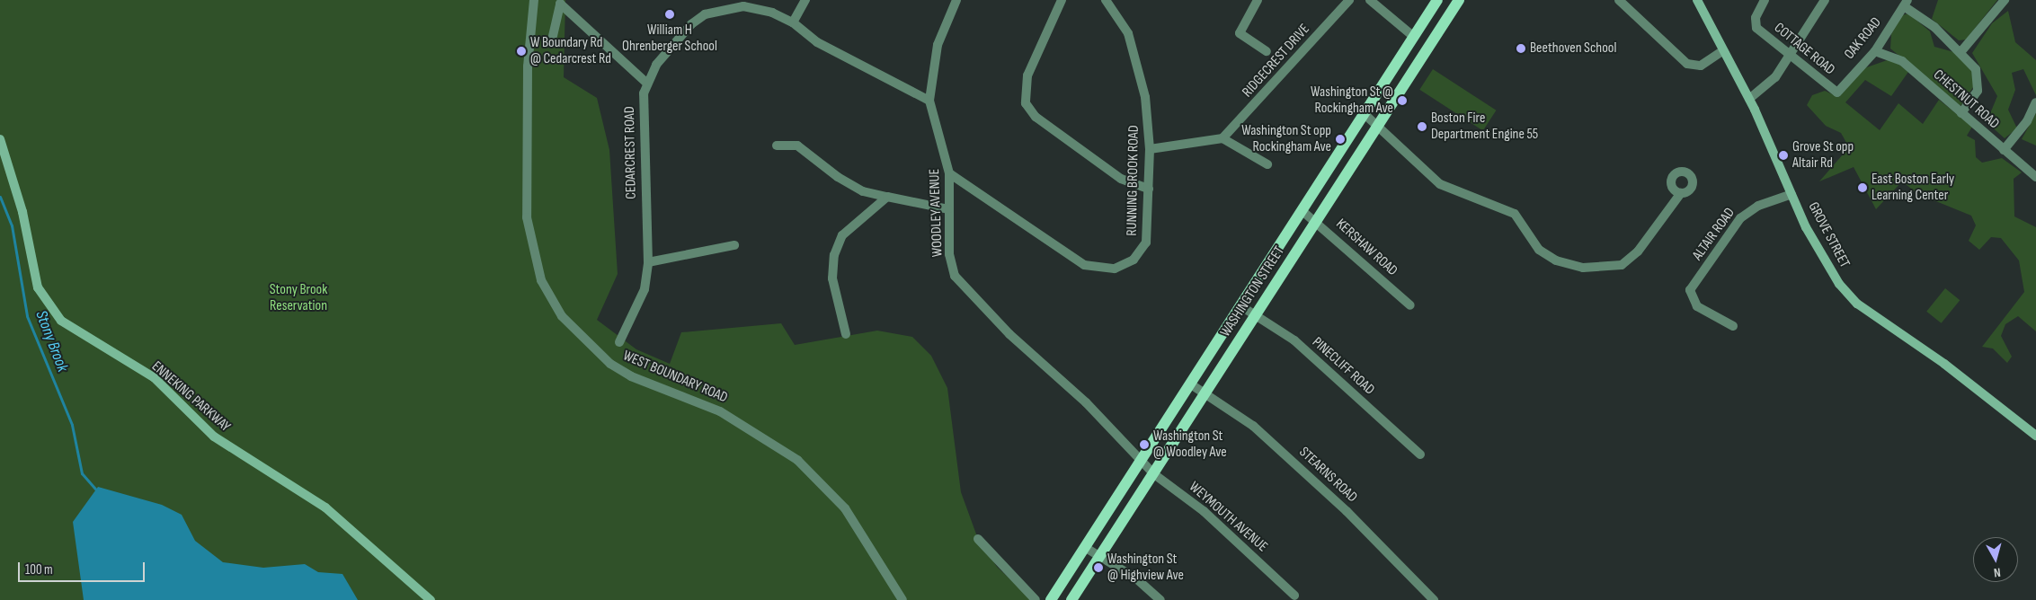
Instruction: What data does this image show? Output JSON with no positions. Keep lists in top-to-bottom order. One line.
{"streets":{"main road":["GROVE STREET","WASHINGTON STREET","ENNEKING PARKWAY"],"street":["OAK ROAD","COTTAGE ROAD","RIDGECREST DRIVE","CHESTNUT ROAD","CEDARCREST ROAD","RUNNING BROOK ROAD","WOODLEY AVENUE","ALTAIR ROAD","KERSHAW ROAD","PINECLIFF ROAD","WEST BOUNDARY ROAD","STEARNS ROAD","WEYMOUTH AVENUE"]},"crossings":[["OAK ROAD","COTTAGE ROAD"],["OAK ROAD","CHESTNUT ROAD"],["CEDARCREST ROAD","WOODLEY AVENUE"],["RUNNING BROOK ROAD","WOODLEY AVENUE"],["WOODLEY AVENUE","WASHINGTON STREET"],["WOODLEY AVENUE","WEYMOUTH AVENUE"],["ALTAIR ROAD","GROVE STREET"],["KERSHAW ROAD","WASHINGTON STREET"],["WASHINGTON STREET","PINECLIFF ROAD"],["WASHINGTON STREET","STEARNS ROAD"],["WASHINGTON STREET","WEYMOUTH AVENUE"]],"water":["Stony Brook"],"parks":["Stony Brook Reservation"],"places":["William H Ohrenberger School","Beethoven School","W Boundary Rd @ Cedarcrest Rd","Washington St @ Rockingham Ave","Boston Fire Department Engine 55","Washington St opp Rockingham Ave","Grove St opp Altair Rd","East Boston Early Learning Center","Washington St @ Woodley Ave","Washington St @ Highview Ave"],"scale_bar":"100 m","north":"bottom"}
